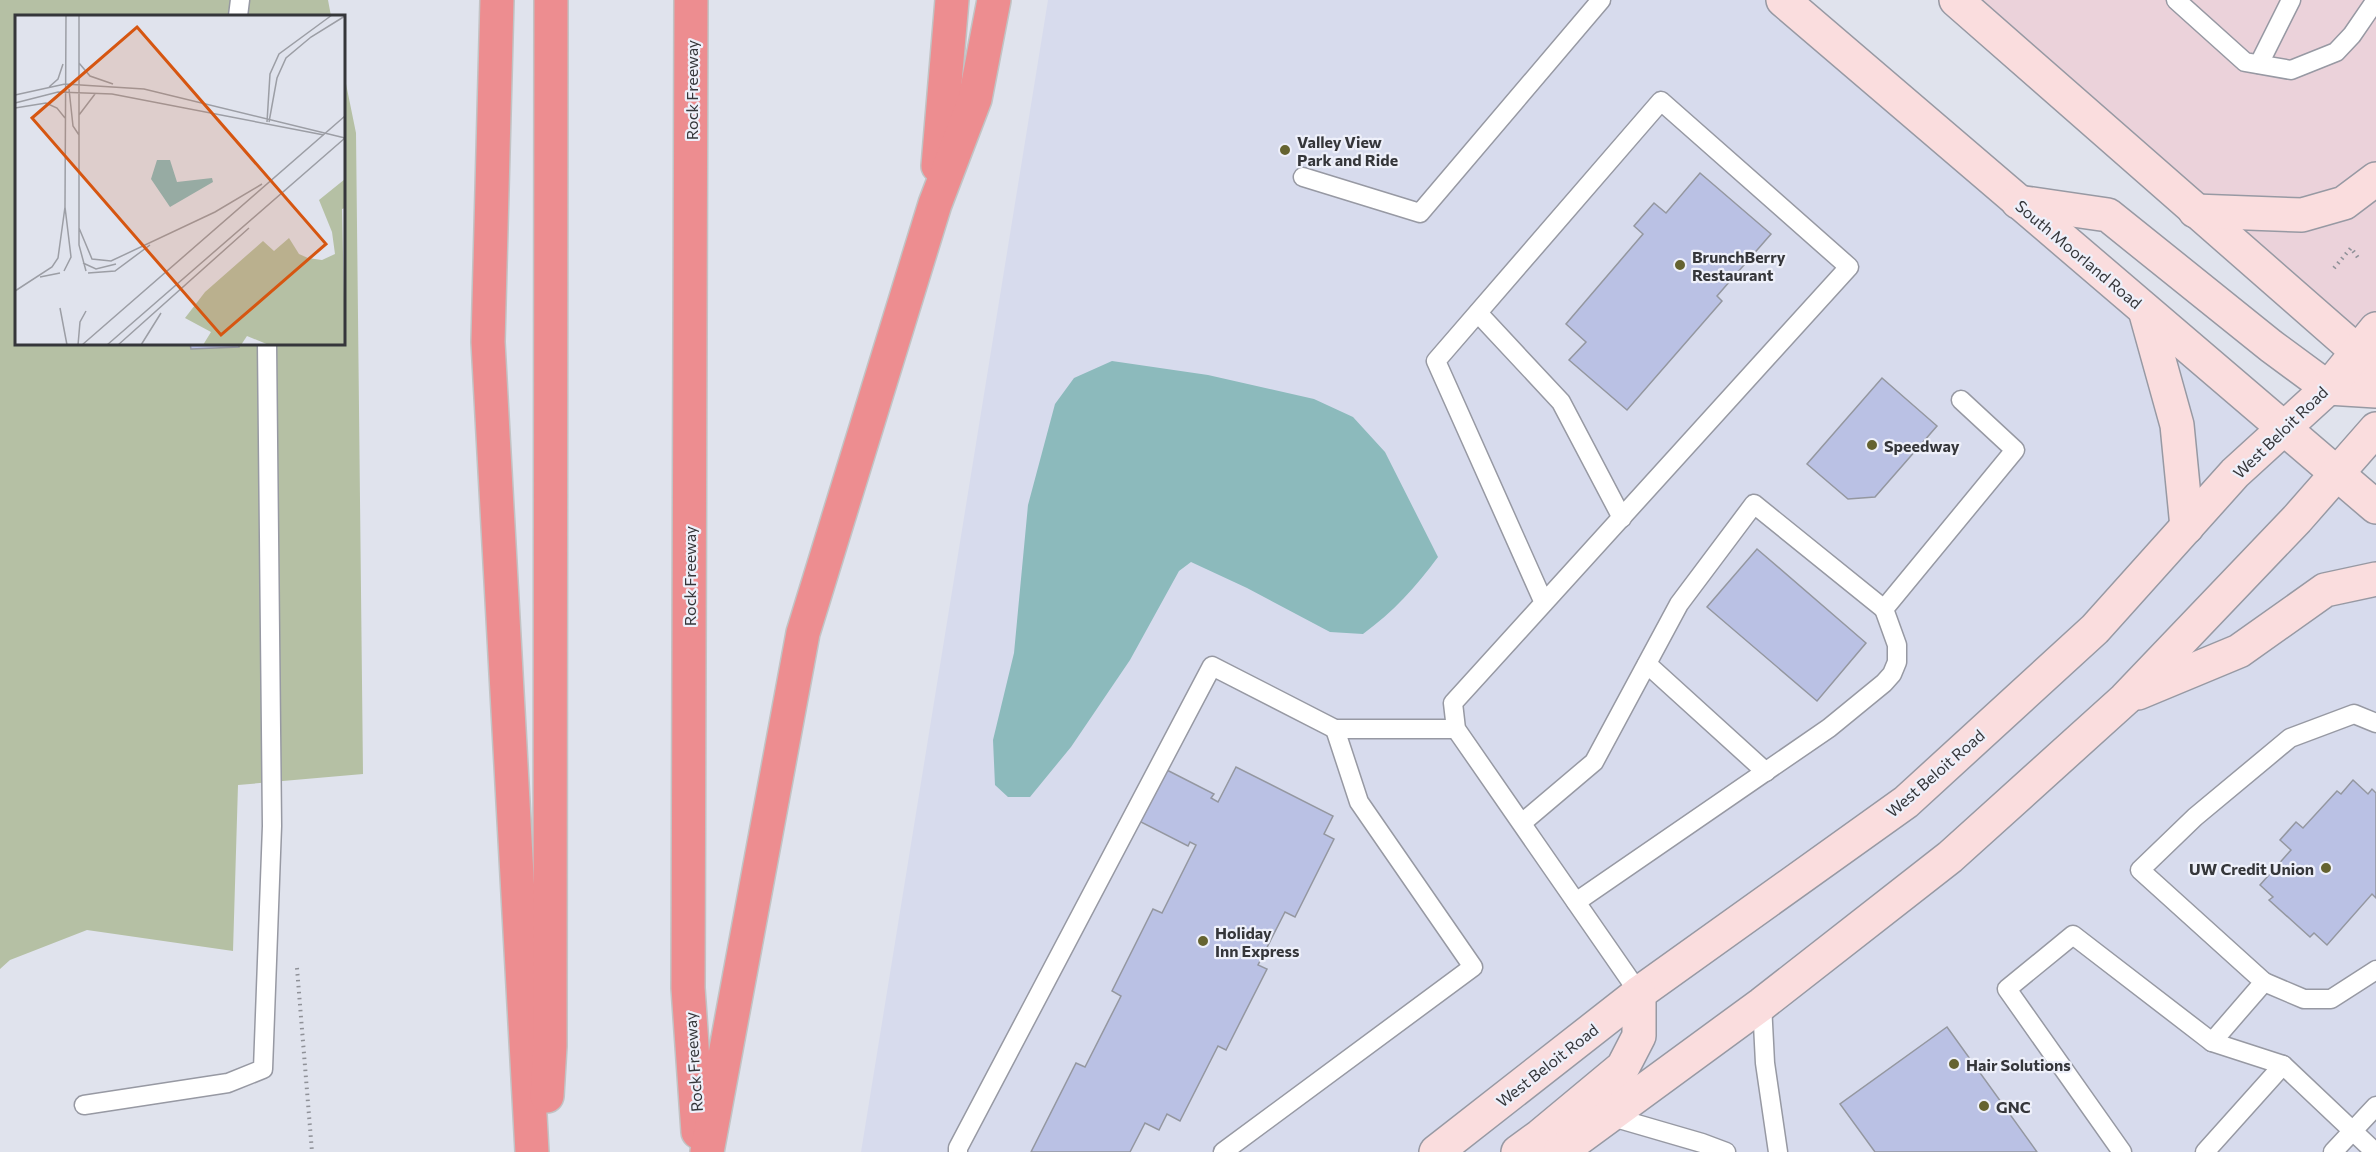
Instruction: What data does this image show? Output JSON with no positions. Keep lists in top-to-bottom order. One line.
{"streets":{"highway":["Rock Freeway"],"main road":["South Moorland Road","West Beloit Road"]},"crossings":[["South Moorland Road","West Beloit Road"]],"places":["Valley View Park and Ride","BrunchBerry Restaurant","Speedway","UW Credit Union","Holiday Inn Express","Hair Solutions","GNC"]}
